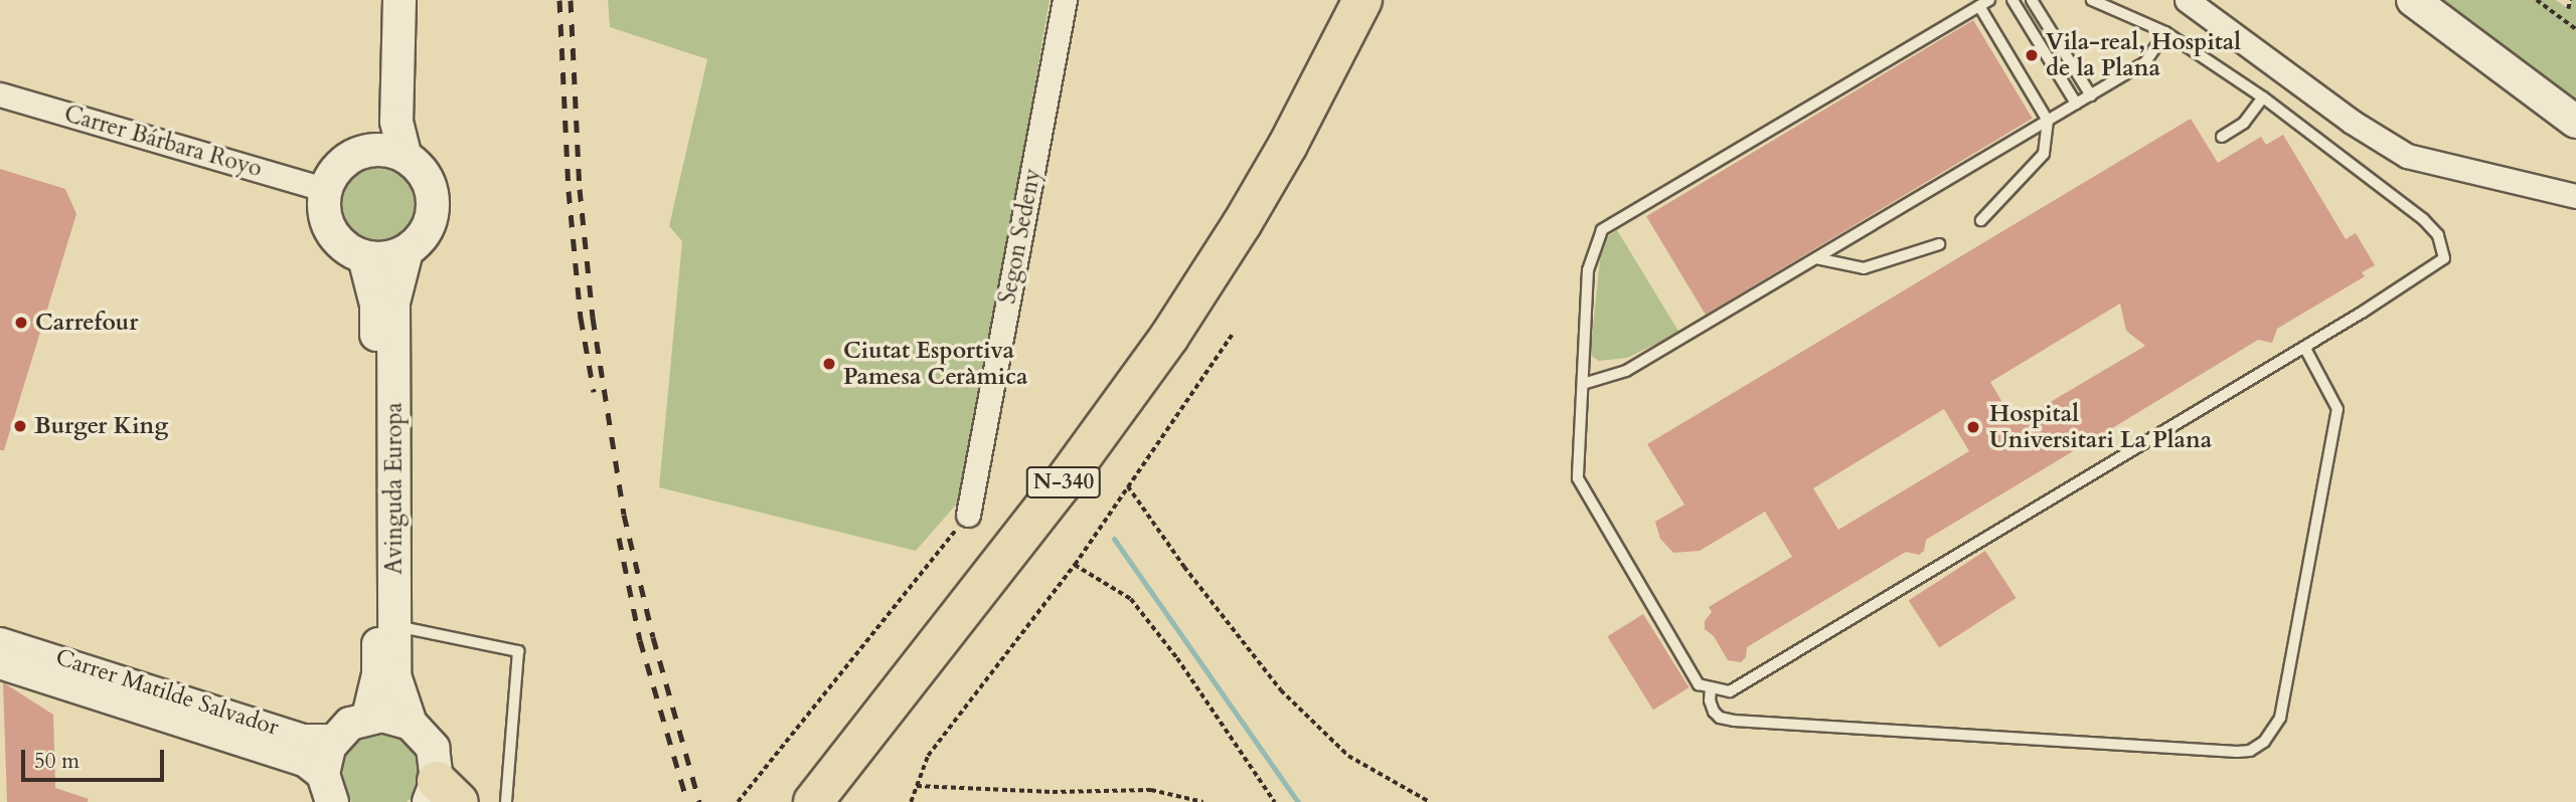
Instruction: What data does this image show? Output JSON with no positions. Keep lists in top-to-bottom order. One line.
{"streets":{"highway":["N-340"],"main road":["Avinguda Europa","Carrer Matilde Salvador"],"street":["Carrer Bárbara Royo","Segon Sedeny"]},"crossings":[["Carrer Bárbara Royo","Avinguda Europa"]],"places":["Vila-real, Hospital de la Plana","Carrefour","Ciutat Esportiva Pamesa Ceràmica","Burger King","Hospital Universitari La Plana"],"scale_bar":"50 m"}
